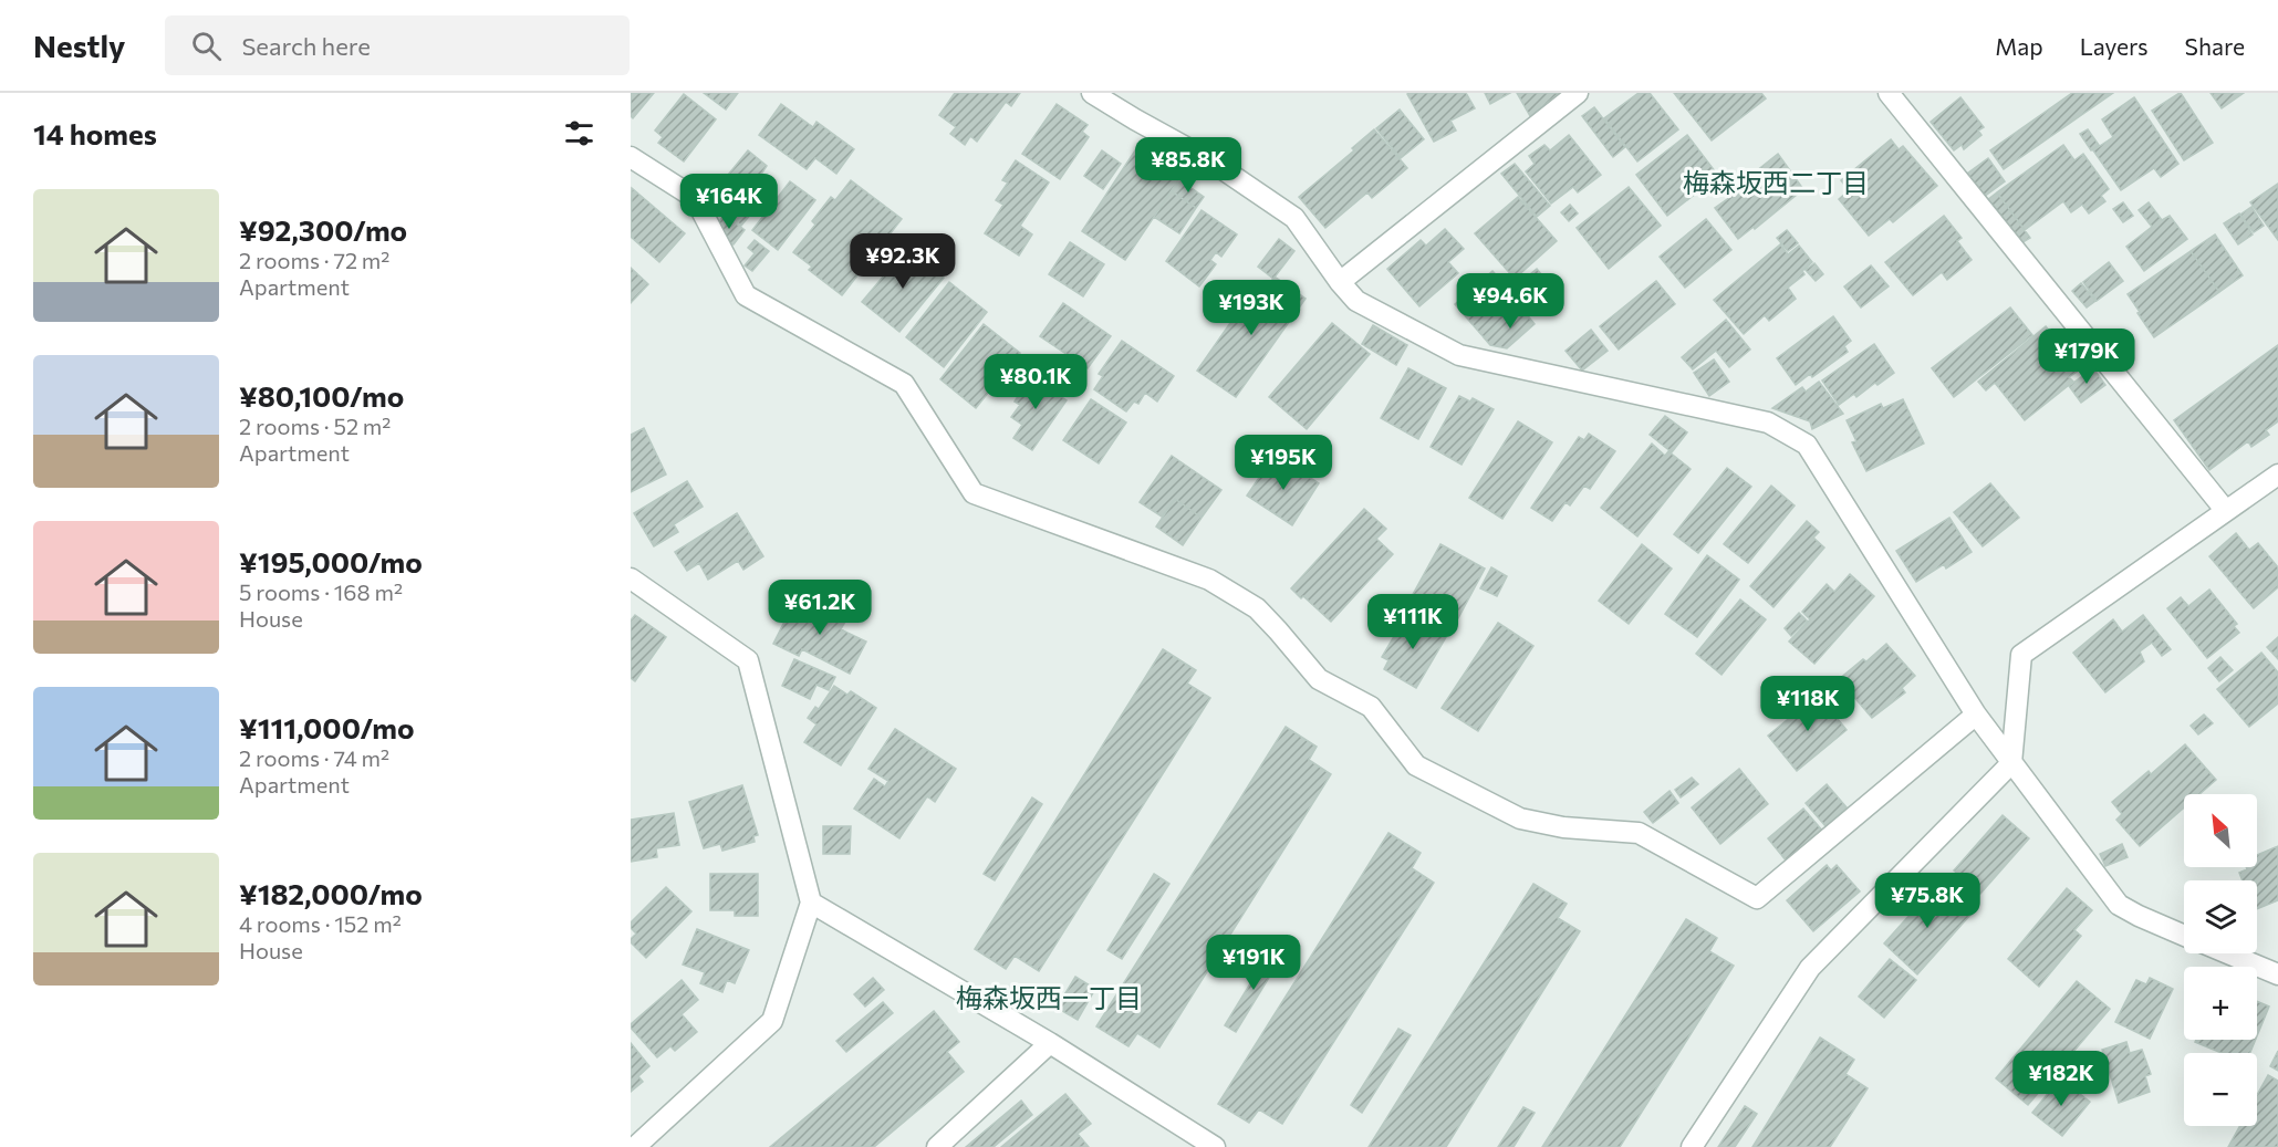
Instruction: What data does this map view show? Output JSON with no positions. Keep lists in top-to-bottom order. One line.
{"districts":["梅森坂西二丁目","梅森坂西一丁目"],"north":"top left","page":{"header":"Nestly","search":"Search here","nav":["Map","Layers","Share"],"heading":"14 homes","price":["¥85.8K","¥164K","¥92.3K","¥94.6K","¥193K","¥179K","¥80.1K","¥195K","¥61.2K","¥111K","¥118K","¥75.8K","¥191K","¥182K"],"list":[{"name":"¥92,300/mo","note":"2 rooms · 72 m² · Apartment"},{"name":"¥80,100/mo","note":"2 rooms · 52 m² · Apartment"},{"name":"¥195,000/mo","note":"5 rooms · 168 m² · House"},{"name":"¥111,000/mo","note":"2 rooms · 74 m² · Apartment"},{"name":"¥182,000/mo","note":"4 rooms · 152 m² · House"}],"map_buttons":["+","−"]}}
